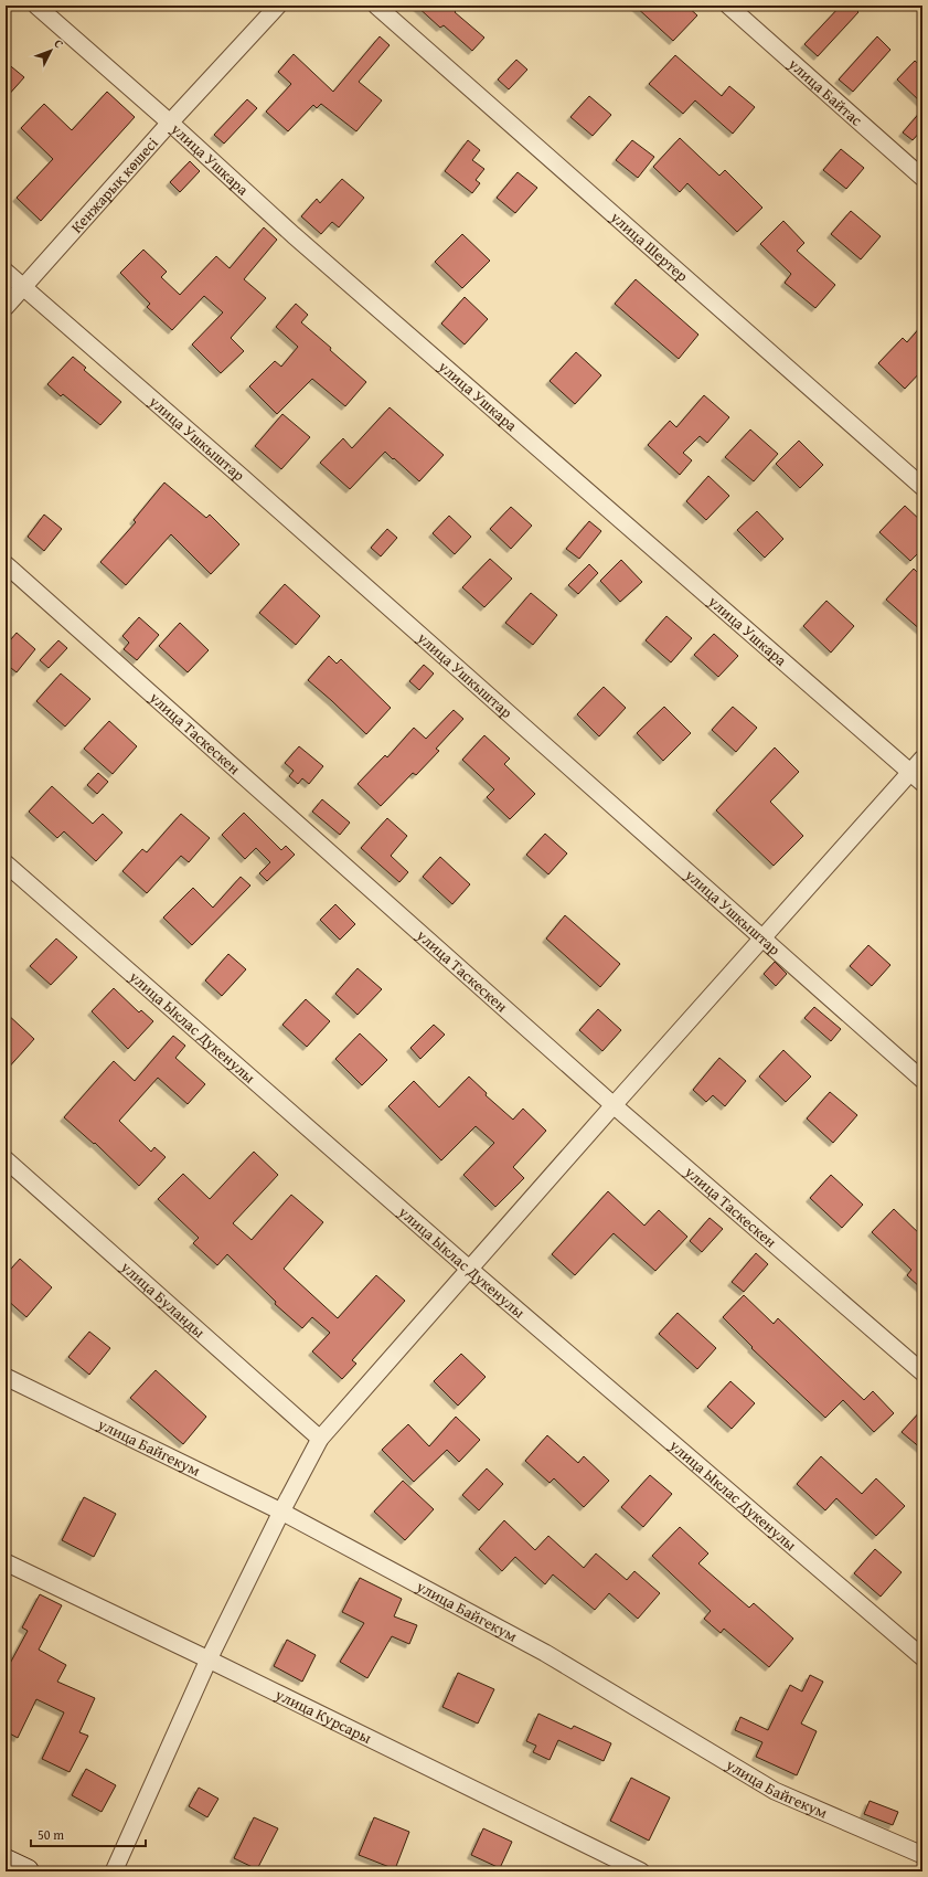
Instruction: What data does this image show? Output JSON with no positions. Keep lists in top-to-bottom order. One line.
{"streets":{"street":["улица Байтас","улица Ушкара","Кенжарық көшесі","улица Шертер","улица Ушкыштар","улица Таскескен","улица Ыклас Дукенулы","улица Буланды","улица Байгекум","улица Курсары"]},"crossings":[["улица Ушкара","Кенжарық көшесі"],["Кенжарық көшесі","улица Ушкыштар"]],"scale_bar":"50 m","north":"top right"}
